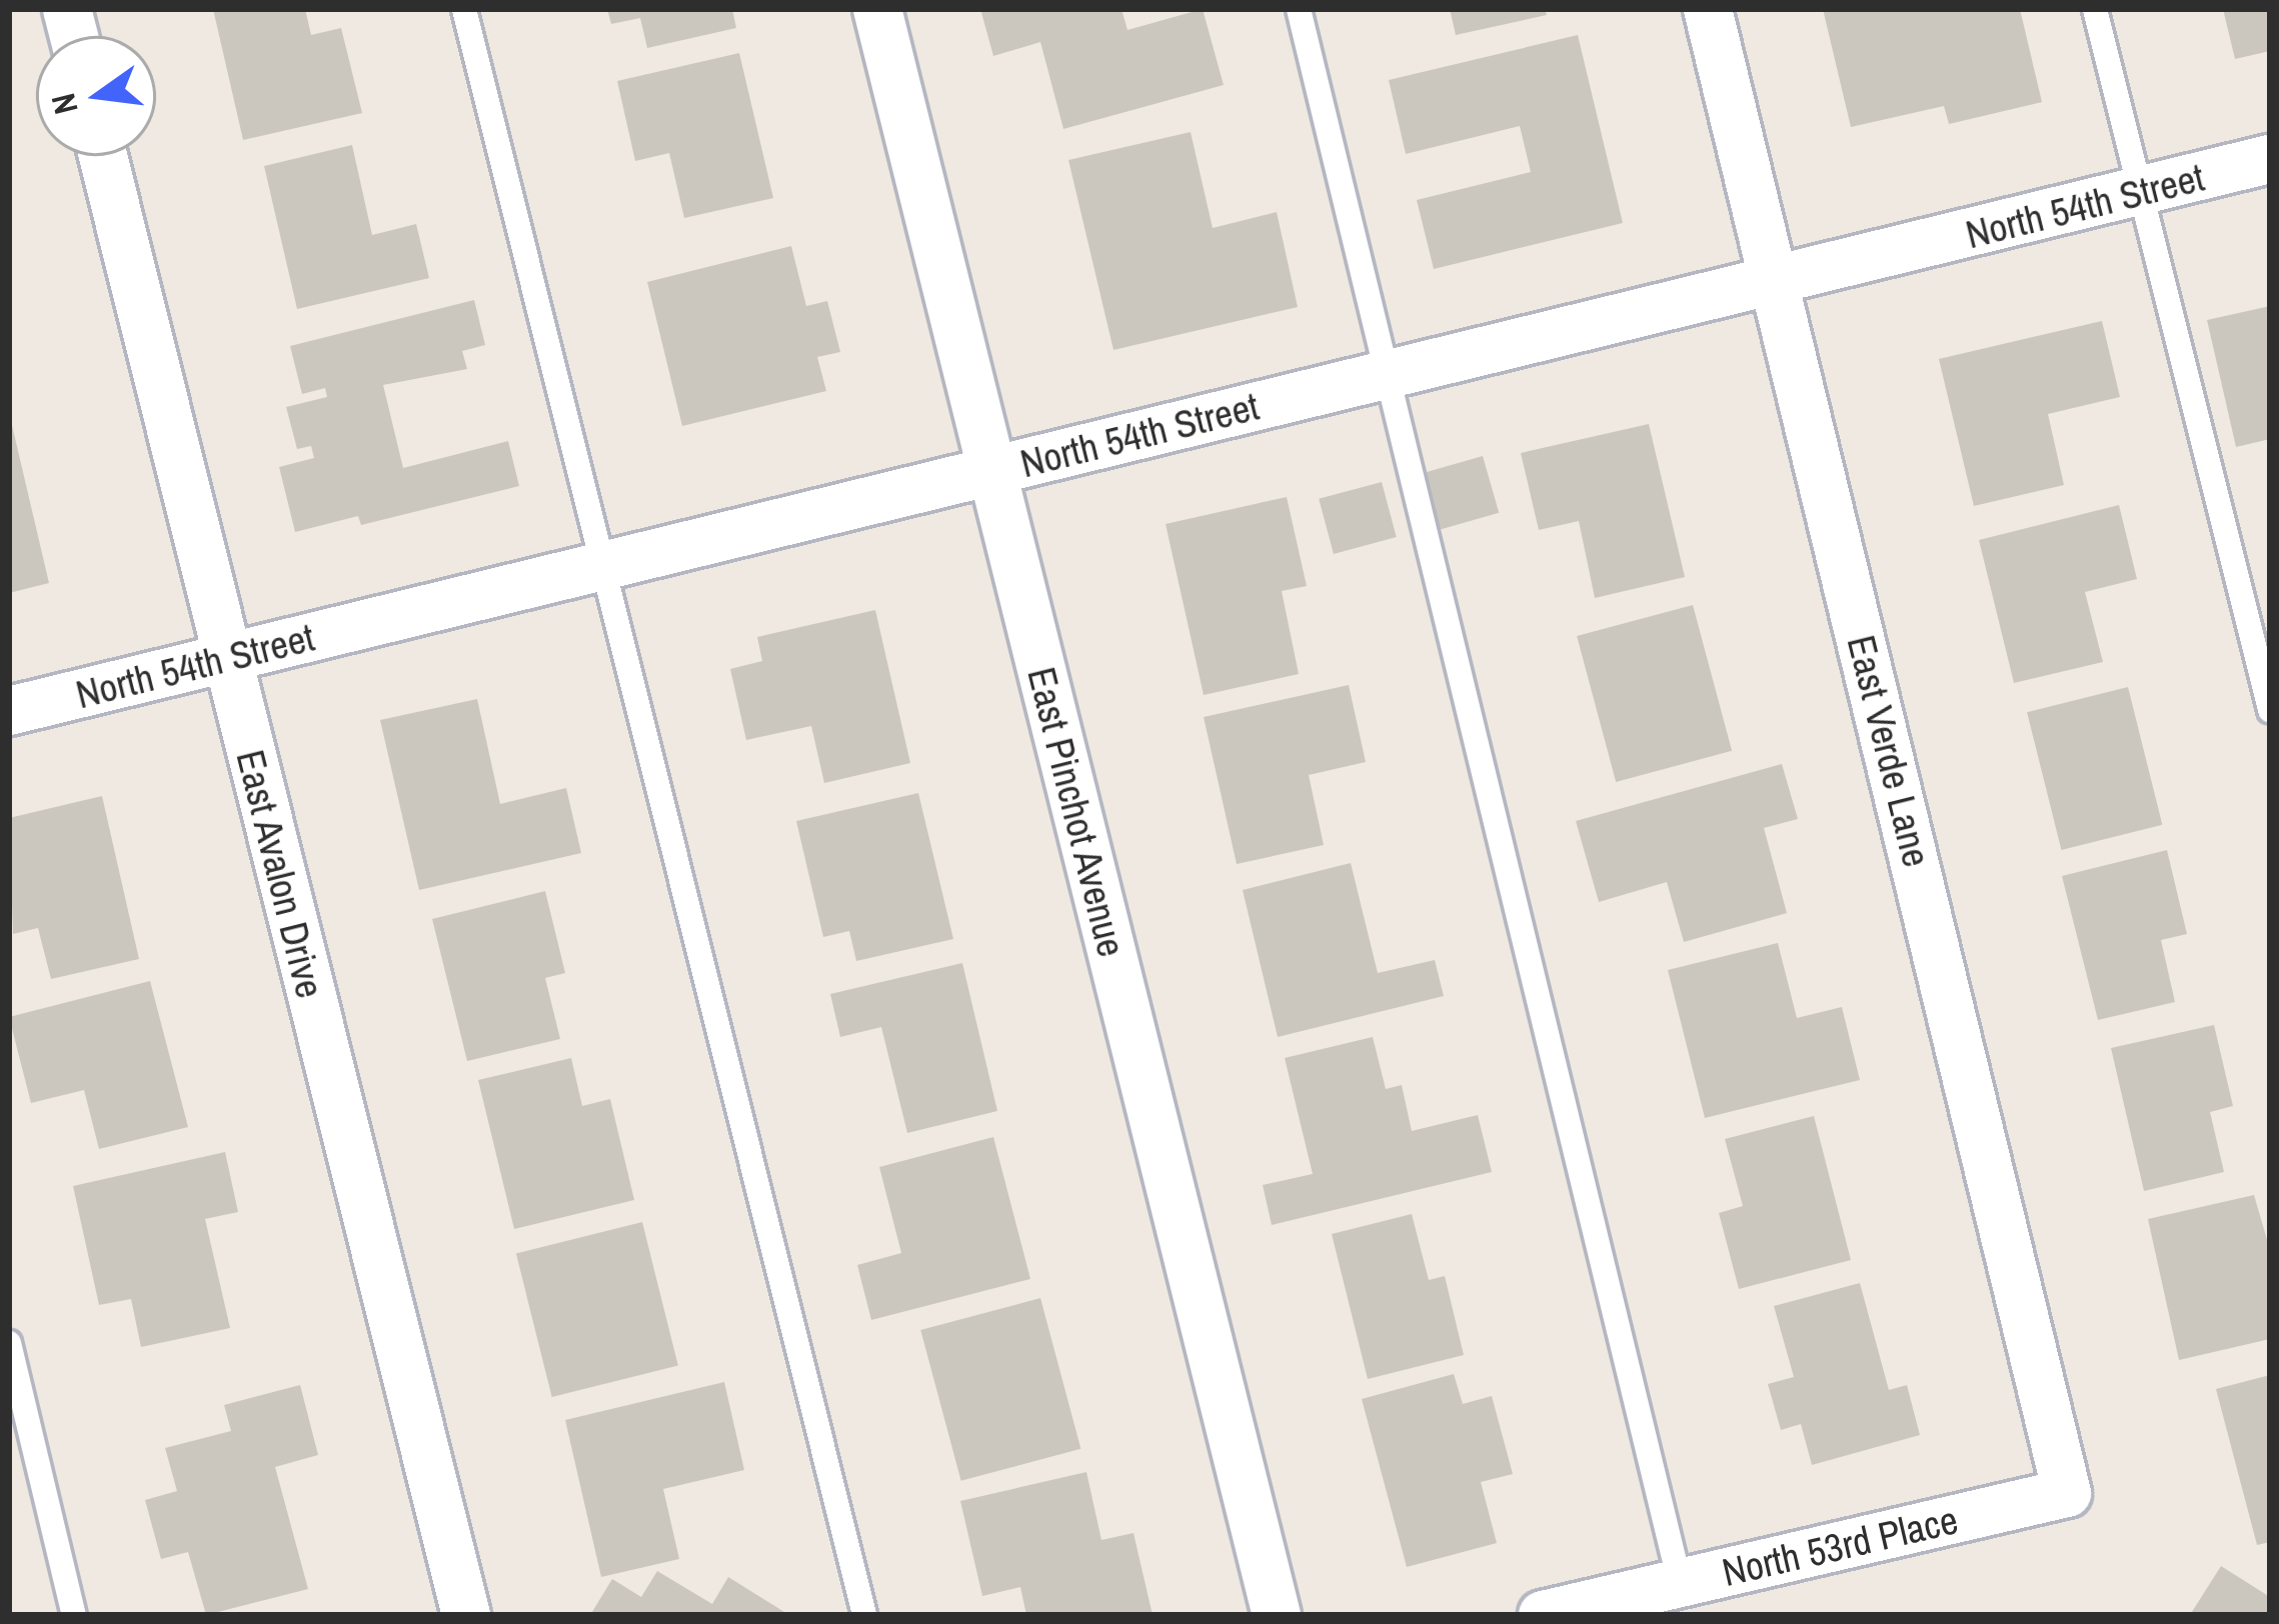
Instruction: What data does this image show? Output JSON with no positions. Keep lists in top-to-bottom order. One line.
{"streets":{"street":["North 54th Street","East Verde Lane","East Pinchot Avenue","East Avalon Drive","North 53rd Place"]},"crossings":[["North 54th Street","East Verde Lane"],["North 54th Street","East Pinchot Avenue"],["North 54th Street","East Avalon Drive"],["East Verde Lane","North 53rd Place"]],"north":"left"}
